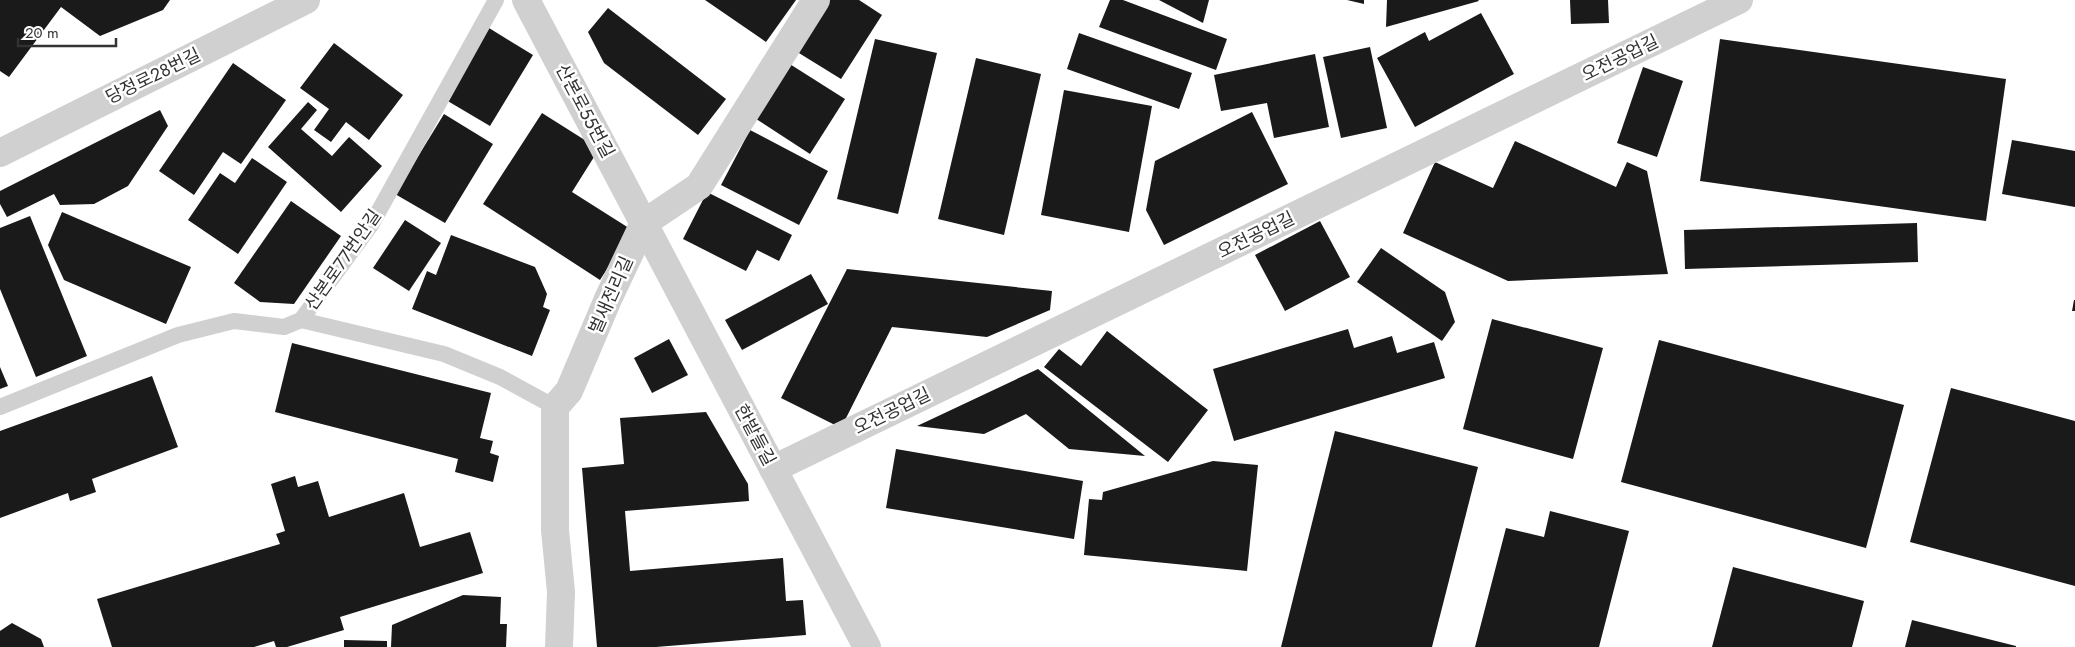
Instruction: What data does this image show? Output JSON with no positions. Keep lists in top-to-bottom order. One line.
{"streets":{"street":["오전공업길","당정로28번길","산본로55번길","벌새전리길","한밭들길"],"lane":["산본로77번안길"]},"crossings":[["오전공업길","한밭들길"],["산본로55번길","벌새전리길"],["산본로55번길","한밭들길"],["벌새전리길","한밭들길"]],"scale_bar":"20 m"}
